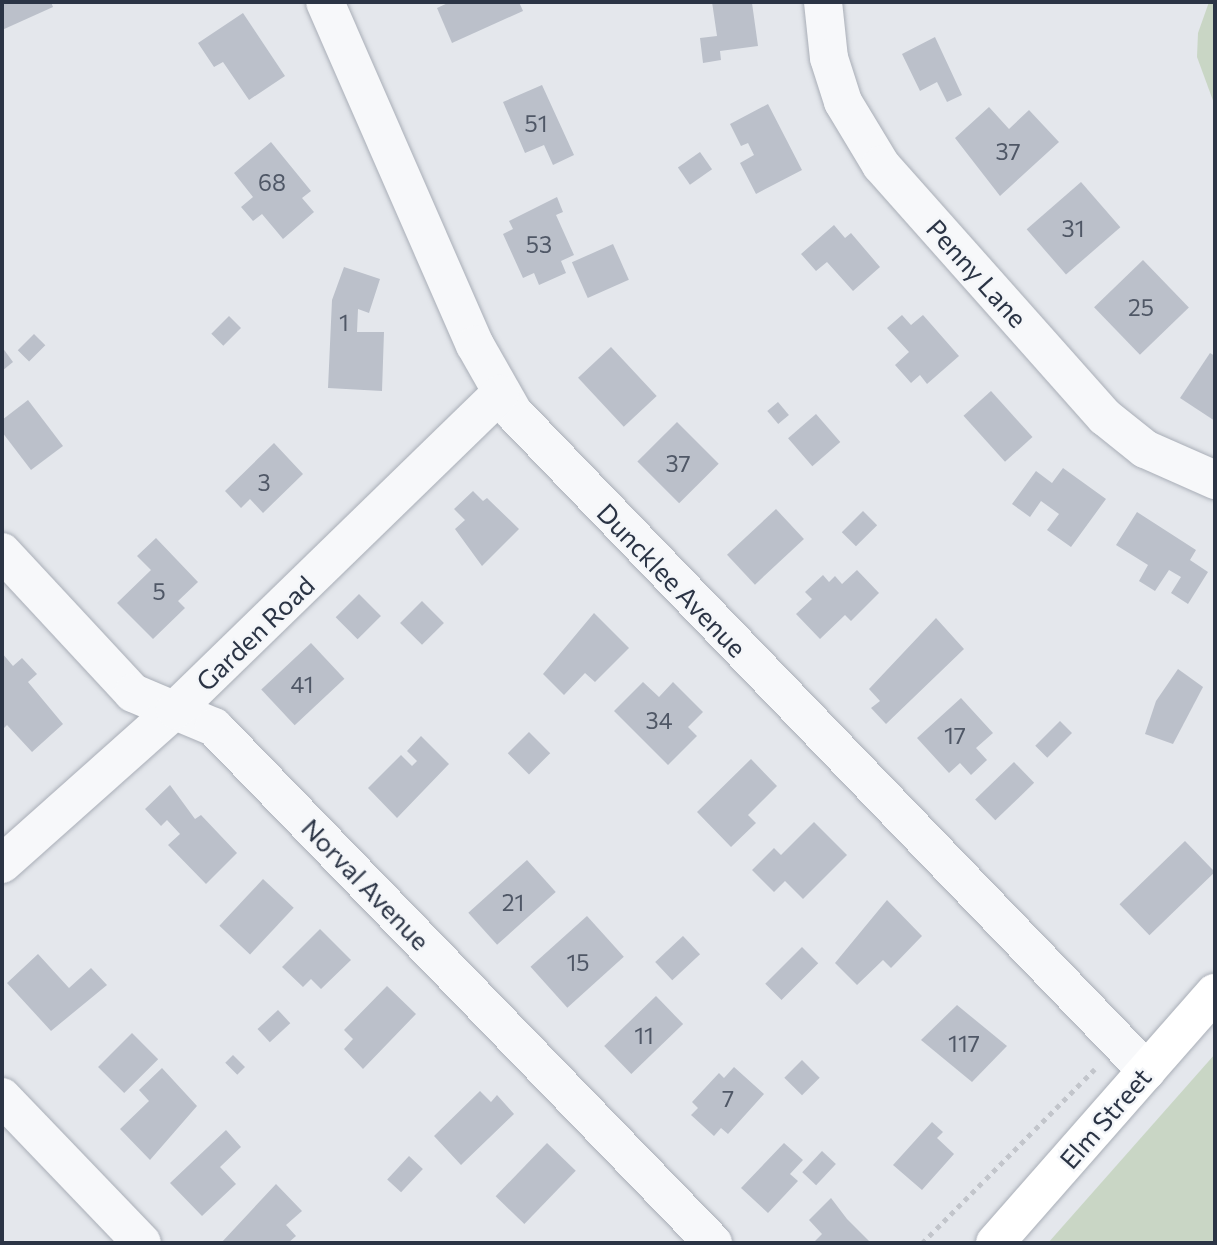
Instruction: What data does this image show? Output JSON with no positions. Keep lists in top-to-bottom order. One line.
{"streets":{"main road":["Elm Street"],"street":["Penny Lane","Duncklee Avenue","Garden Road","Norval Avenue"]},"crossings":[["Duncklee Avenue","Garden Road"],["Duncklee Avenue","Elm Street"],["Garden Road","Norval Avenue"]],"house_numbers":["51","37","68","31","53","25","1","37","3","5","41","34","17","21","15","11","117","7"]}
